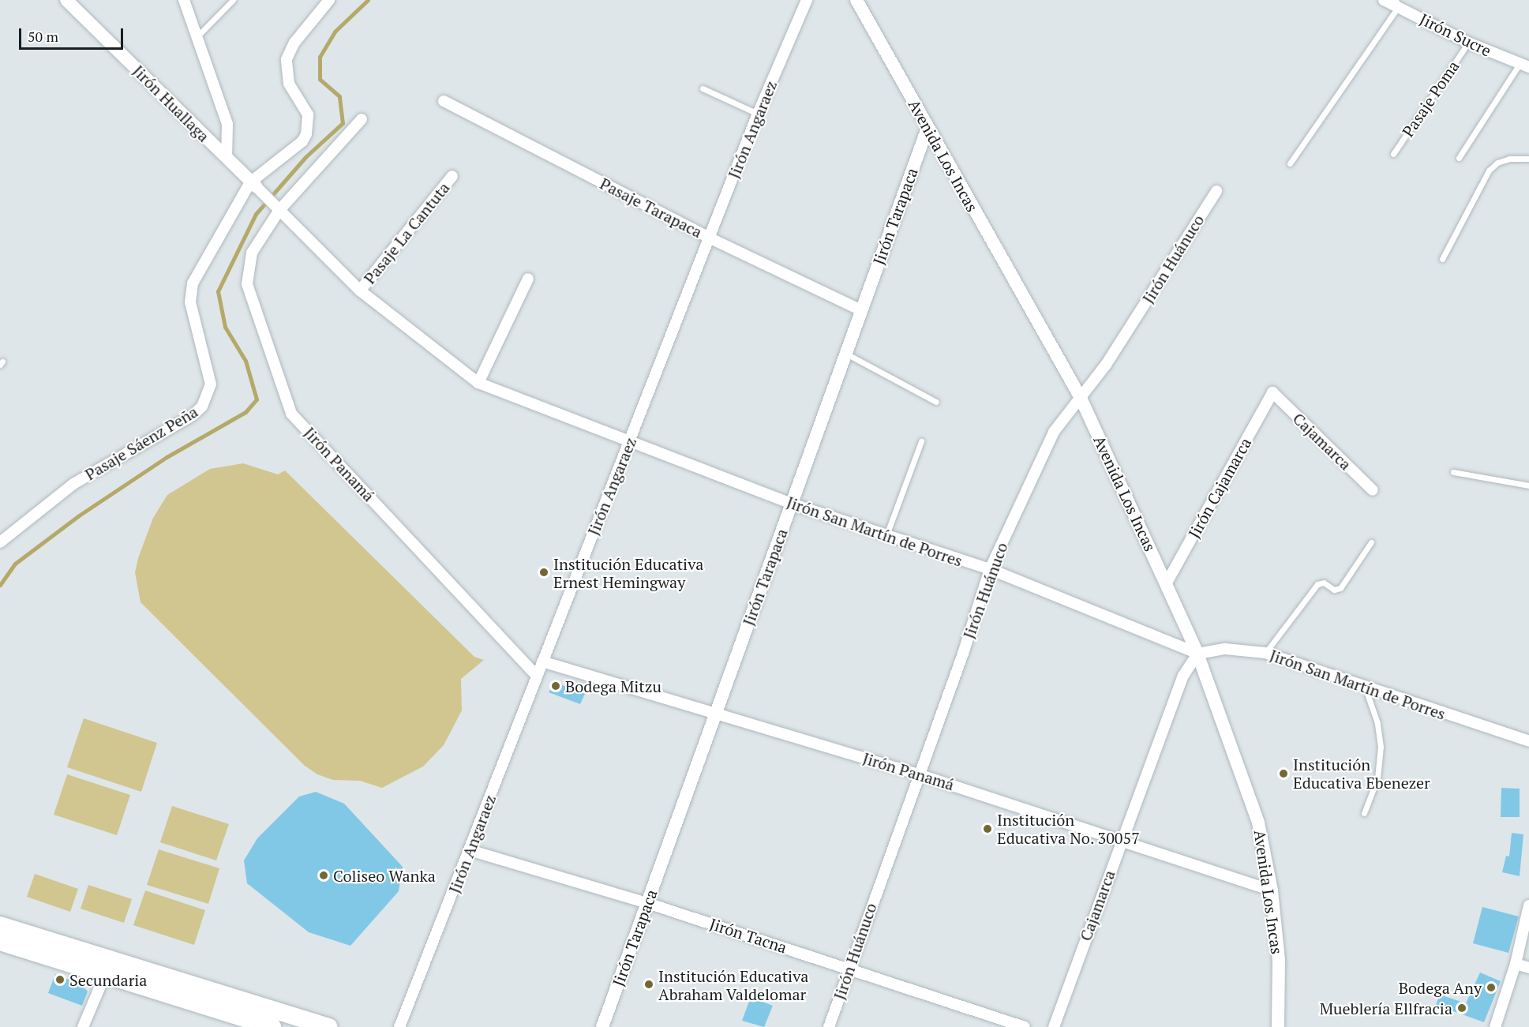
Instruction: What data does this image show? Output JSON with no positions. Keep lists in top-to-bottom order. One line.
{"streets":{"street":["Jirón Sucre","Jirón Huallaga","Jirón Angaraez","Avenida Los Incas","Pasaje Tarapaca","Jirón Tarapaca","Pasaje La Cantuta","Jirón Huánuco","Cajamarca","Pasaje Sáenz Peña","Jirón Panamá","Jirón Cajamarca","Jirón San Martín de Porres","Jirón Tacna"],"lane":["Pasaje Poma"]},"crossings":[["Jirón Sucre","Pasaje Poma"],["Jirón Huallaga","Pasaje Sáenz Peña"],["Jirón Huallaga","Jirón San Martín de Porres"],["Jirón Angaraez","Pasaje Tarapaca"],["Jirón Angaraez","Jirón Panamá"],["Jirón Angaraez","Jirón San Martín de Porres"],["Jirón Angaraez","Jirón Tacna"],["Avenida Los Incas","Jirón Tarapaca"],["Avenida Los Incas","Jirón Huánuco"],["Avenida Los Incas","Cajamarca"],["Avenida Los Incas","Jirón Panamá"],["Avenida Los Incas","Jirón Cajamarca"],["Avenida Los Incas","Jirón San Martín de Porres"],["Pasaje Tarapaca","Jirón Tarapaca"],["Jirón Tarapaca","Jirón Panamá"],["Jirón Tarapaca","Jirón San Martín de Porres"],["Jirón Tarapaca","Jirón Tacna"],["Pasaje La Cantuta","Jirón San Martín de Porres"],["Jirón Huánuco","Jirón Panamá"],["Jirón Huánuco","Jirón San Martín de Porres"],["Jirón Huánuco","Jirón Tacna"],["Cajamarca","Jirón Panamá"],["Cajamarca","Jirón Cajamarca"],["Cajamarca","Jirón San Martín de Porres"],["Pasaje Sáenz Peña","Jirón San Martín de Porres"],["Jirón Panamá","Jirón San Martín de Porres"]],"places":["Institución Educativa Ernest Hemingway","Bodega Mitzu","Institución Educativa Ebenezer","Institución Educativa No. 30057","Coliseo Wanka","Secundaria","Institución Educativa Abraham Valdelomar","Bodega Any","Mueblería Ellfracia"],"scale_bar":"50 m"}
